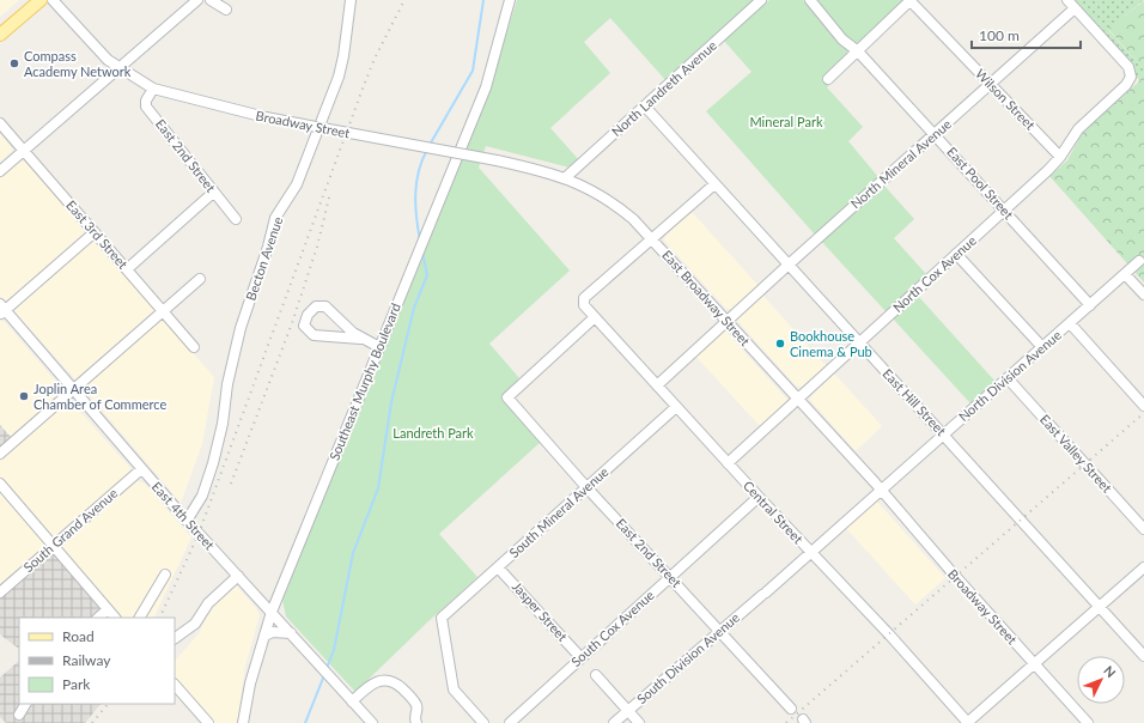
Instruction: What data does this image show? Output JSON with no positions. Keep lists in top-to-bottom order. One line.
{"streets":{"street":["North Landreth Avenue","Wilson Street","Broadway Street","East 2nd Street","North Mineral Avenue","East Pool Street","East 3rd Street","Becton Avenue","North Cox Avenue","East Broadway Street","North Division Avenue","Southeast Murphy Boulevard","East Hill Street","East Valley Street","South Mineral Avenue","Central Street","East 4th Street","South Grand Avenue","Jasper Street","South Cox Avenue","South Division Avenue"]},"crossings":[["North Landreth Avenue","East Broadway Street"],["North Landreth Avenue","East Hill Street"],["Wilson Street","North Mineral Avenue"],["Wilson Street","North Cox Avenue"],["Broadway Street","East 2nd Street"],["Broadway Street","East Broadway Street"],["Broadway Street","North Division Avenue"],["Broadway Street","South Division Avenue"],["East 2nd Street","South Mineral Avenue"],["East 2nd Street","Central Street"],["East 2nd Street","South Cox Avenue"],["East 2nd Street","South Division Avenue"],["North Mineral Avenue","East Pool Street"],["North Mineral Avenue","North Cox Avenue"],["North Mineral Avenue","East Broadway Street"],["North Mineral Avenue","East Hill Street"],["East Pool Street","North Cox Avenue"],["East Pool Street","North Division Avenue"],["Becton Avenue","East 4th Street"],["North Cox Avenue","East Broadway Street"],["North Cox Avenue","East Hill Street"],["North Cox Avenue","Central Street"],["East Broadway Street","North Division Avenue"],["East Broadway Street","Central Street"],["East Broadway Street","South Division Avenue"],["North Division Avenue","East Hill Street"],["North Division Avenue","East Valley Street"],["North Division Avenue","South Division Avenue"],["Southeast Murphy Boulevard","East 4th Street"],["South Mineral Avenue","Central Street"],["South Mineral Avenue","Jasper Street"],["Central Street","South Cox Avenue"],["Central Street","South Division Avenue"],["East 4th Street","South Grand Avenue"],["Jasper Street","South Cox Avenue"]],"parks":["Mineral Park","Landreth Park"],"places":["Compass Academy Network","Bookhouse Cinema & Pub","Joplin Area Chamber of Commerce"],"legend":["Road","Railway","Park"],"scale_bar":"100 m","north":"top right"}
